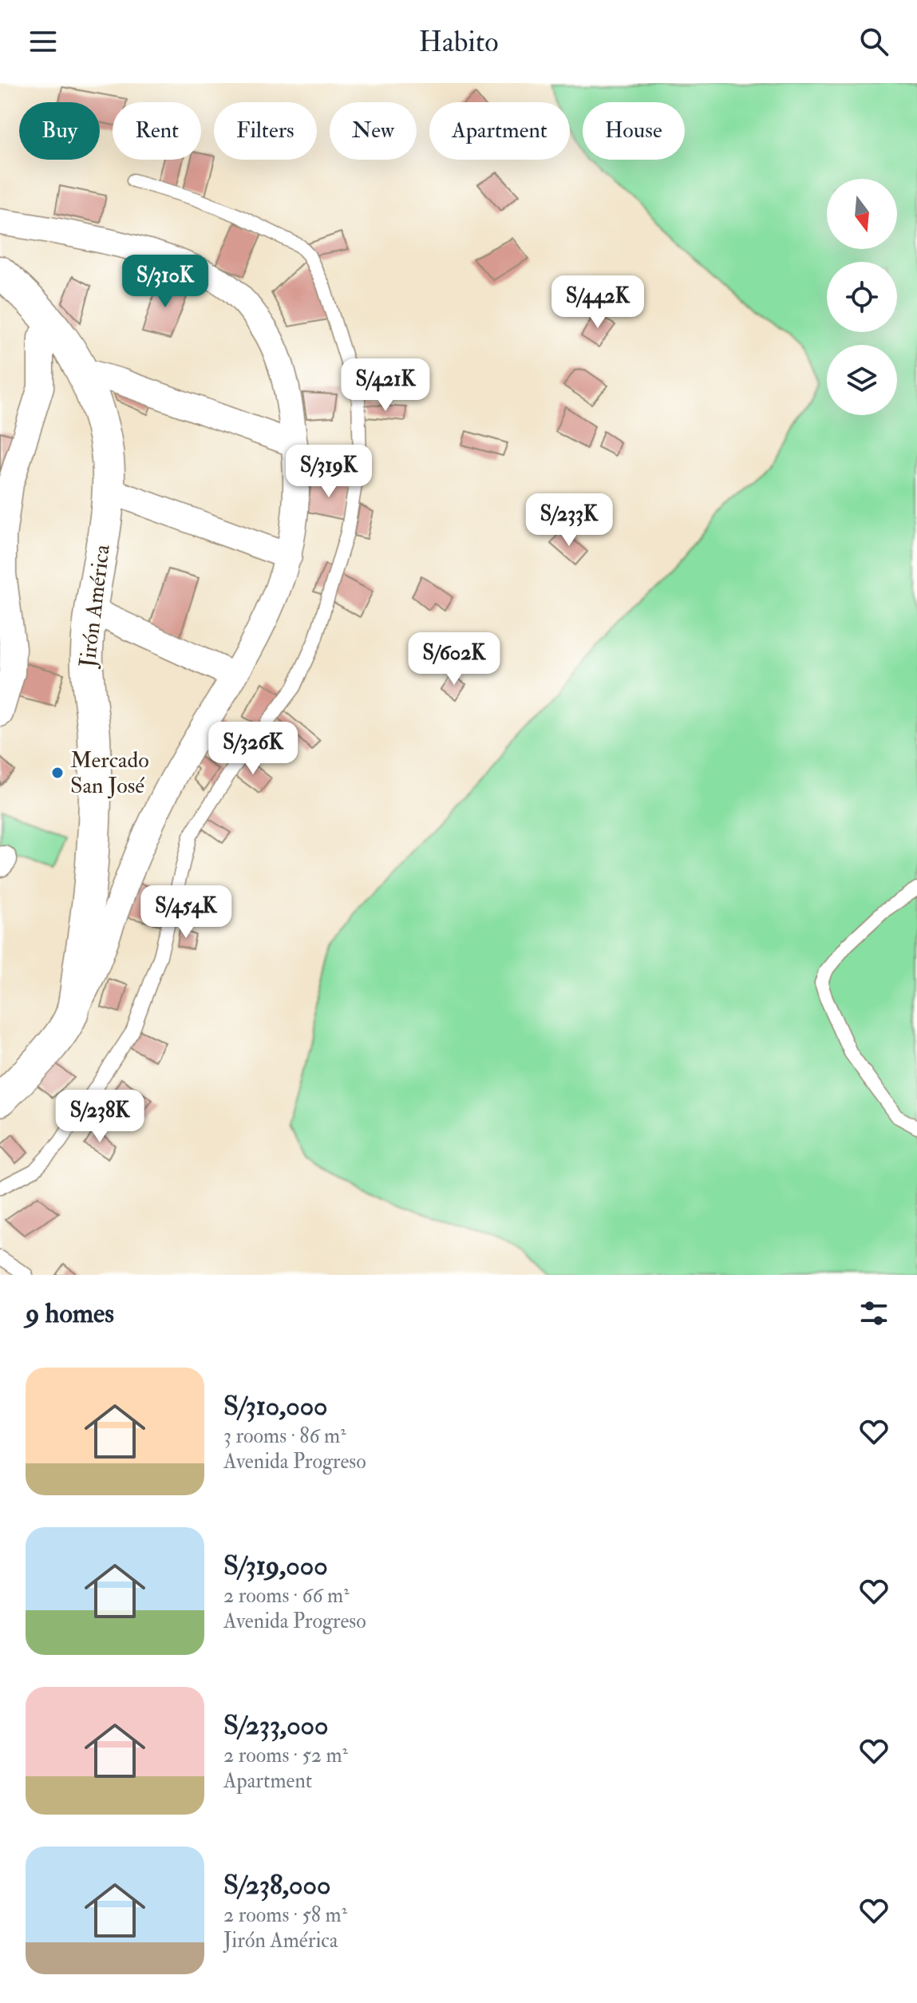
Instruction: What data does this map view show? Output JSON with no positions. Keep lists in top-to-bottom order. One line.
{"streets":{"street":["Jirón América"]},"places":["Mercado San José"],"north":"bottom","page":{"header":"Habito","chip":["Buy","Rent","Filters","New","Apartment","House"],"price":["S/310K","S/442K","S/421K","S/319K","S/233K","S/602K","S/326K","S/454K","S/238K"],"heading":"9 homes","list":[{"name":"S/310,000","note":"3 rooms · 86 m² · Avenida Progreso"},{"name":"S/319,000","note":"2 rooms · 66 m² · Avenida Progreso"},{"name":"S/233,000","note":"2 rooms · 52 m² · Apartment"},{"name":"S/238,000","note":"2 rooms · 58 m² · Jirón América"}]}}
